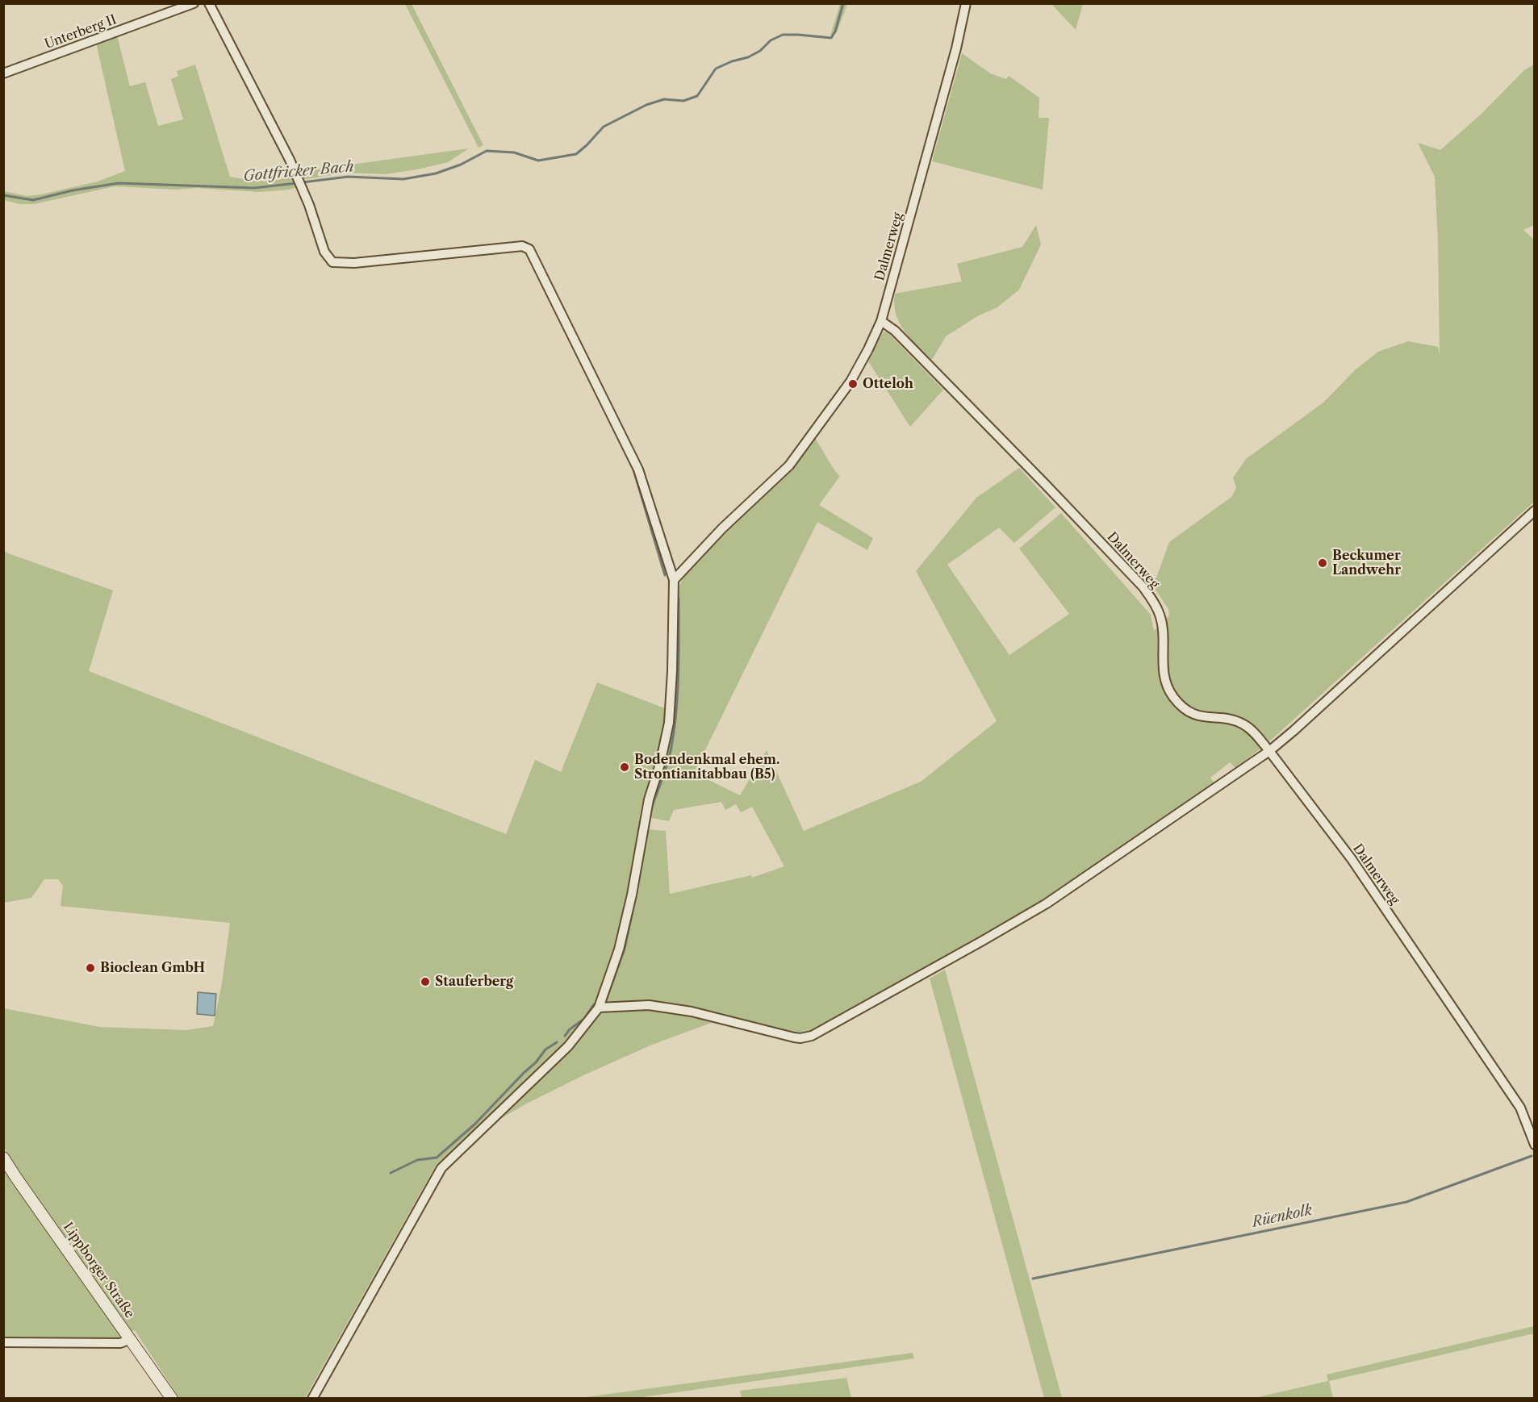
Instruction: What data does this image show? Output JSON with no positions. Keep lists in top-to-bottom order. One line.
{"streets":{"street":["Unterberg II","Dalmerweg","Lippborger Straße"]},"water":["Gottfricker Bach","Rüenkolk"],"places":["Otteloh","Beckumer Landwehr","Bodendenkmal ehem. Strontianitabbau (B5)","Bioclean GmbH","Stauferberg"]}
